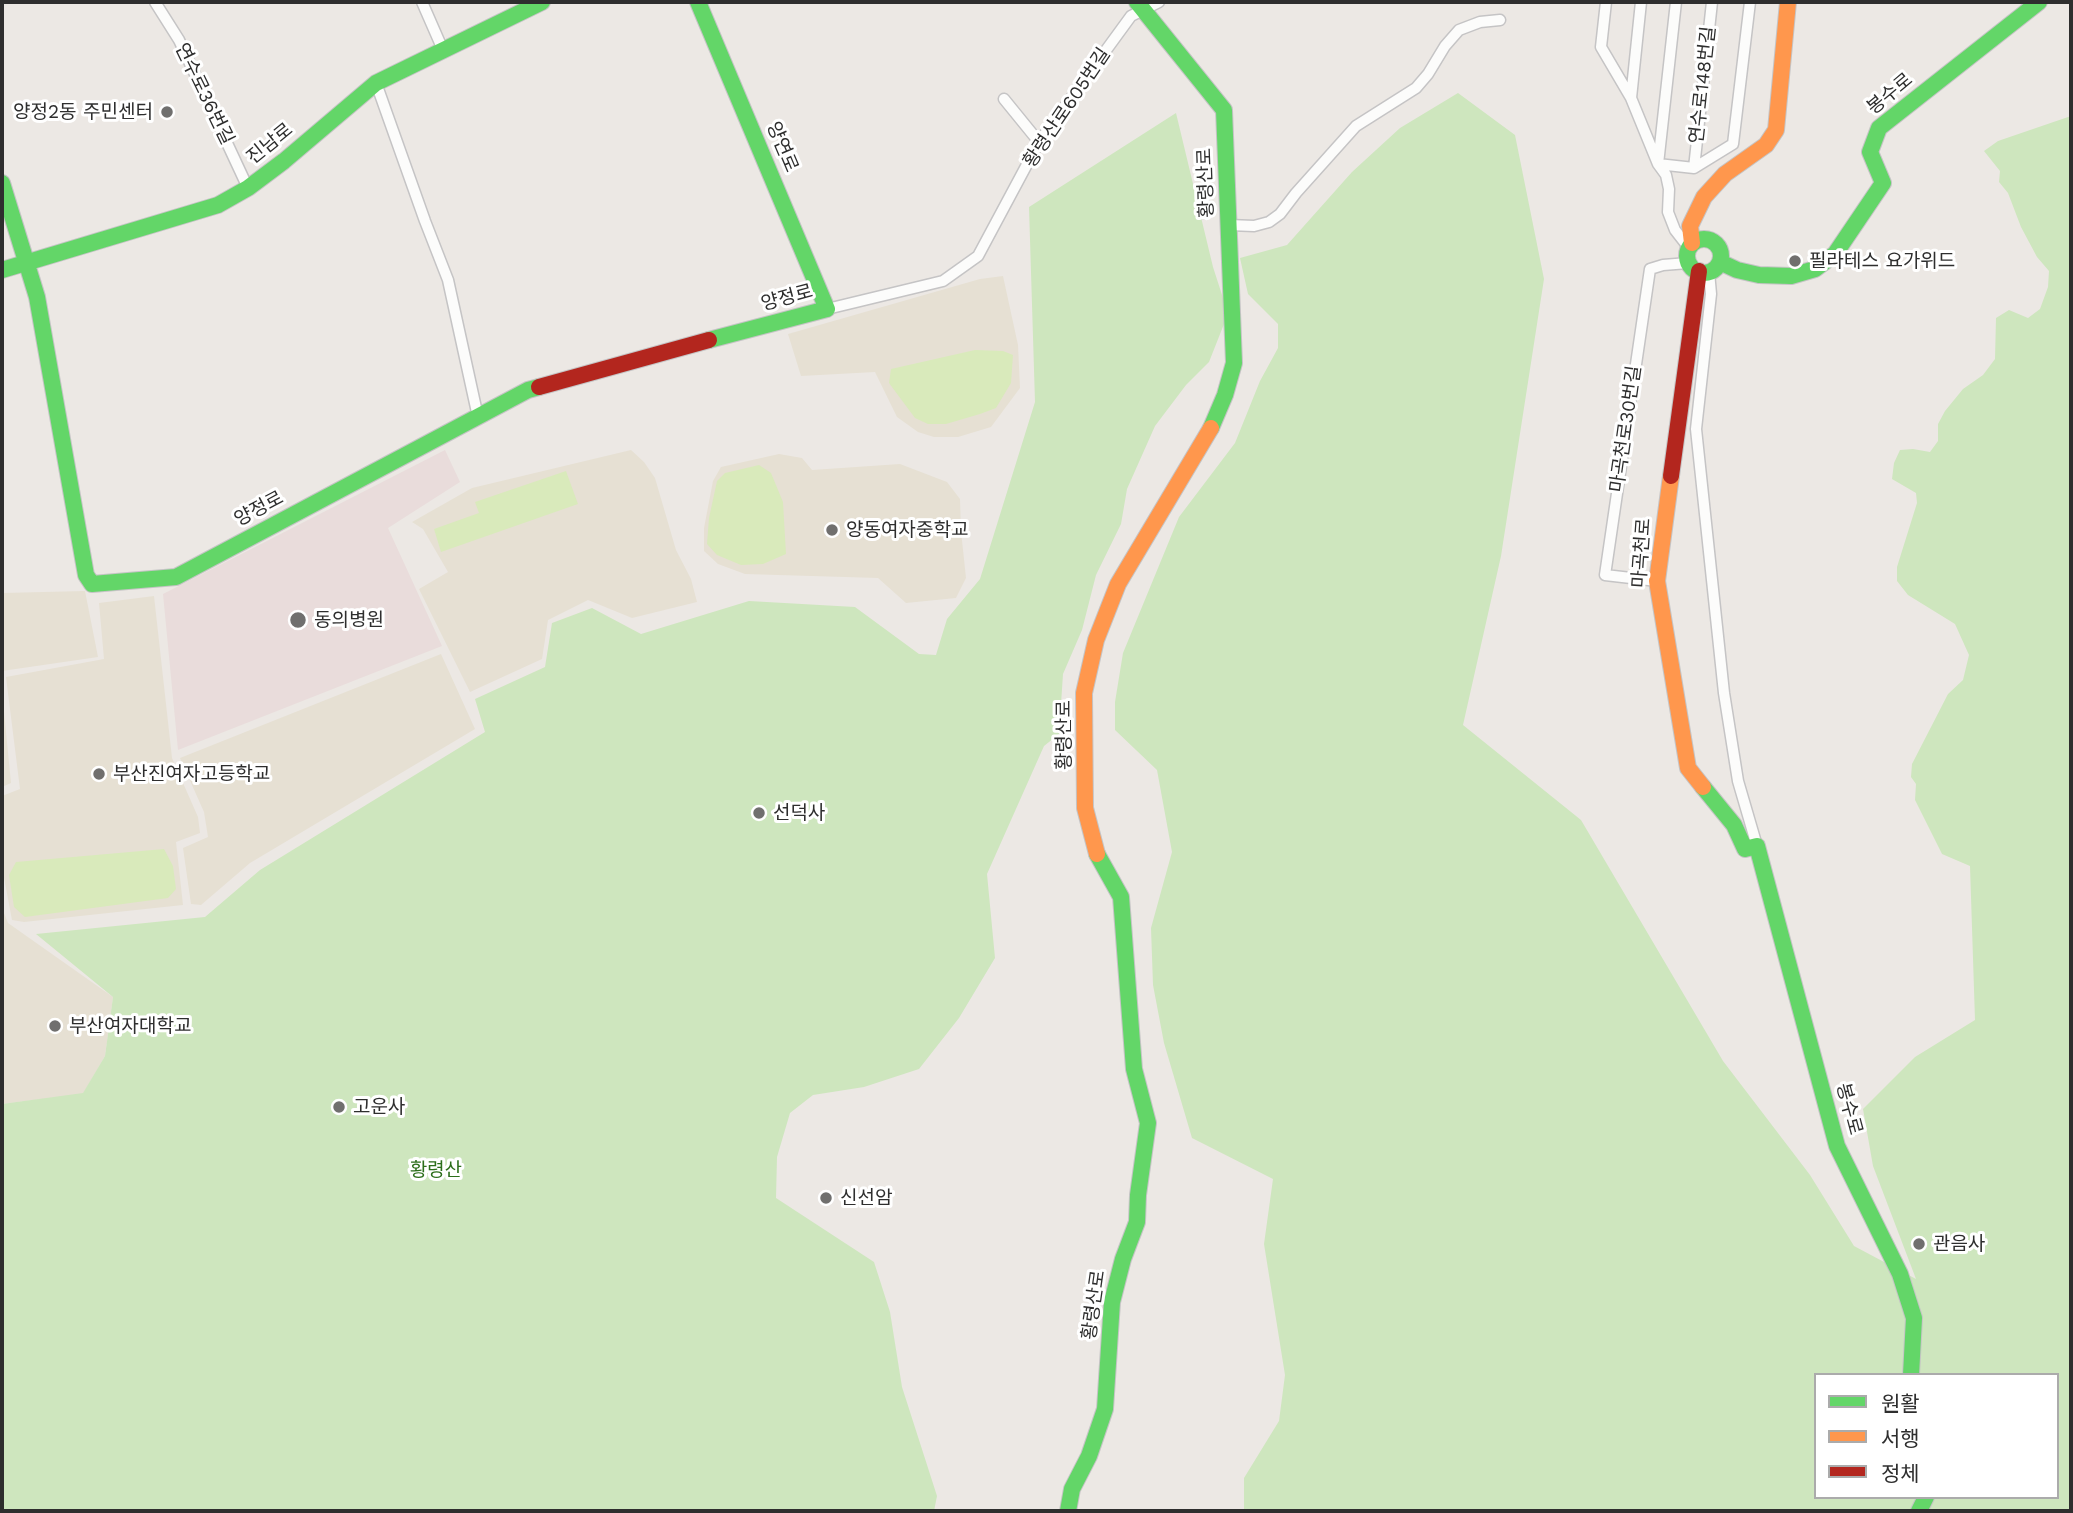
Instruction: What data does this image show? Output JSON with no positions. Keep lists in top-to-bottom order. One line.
{"streets":{"street":["연수로148번길","연수로36번길","봉수로","황령산로605번길","진남로","양연로","황령산로","양정로","마곡천로30번길","마곡천로"]},"crossings":[["연수로148번길","봉수로"],["연수로148번길","마곡천로30번길"],["연수로148번길","마곡천로"],["연수로36번길","진남로"],["봉수로","마곡천로30번길"],["봉수로","마곡천로"],["황령산로605번길","양연로"],["황령산로605번길","황령산로"],["황령산로605번길","양정로"],["진남로","양정로"],["양연로","양정로"],["마곡천로30번길","마곡천로"]],"parks":["황령산"],"places":["양정2동 주민센터","필라테스 요가위드","양동여자중학교","동의병원","부산진여자고등학교","선덕사","부산여자대학교","고운사","신선암","관음사"],"legend":["원활","서행","정체"]}
